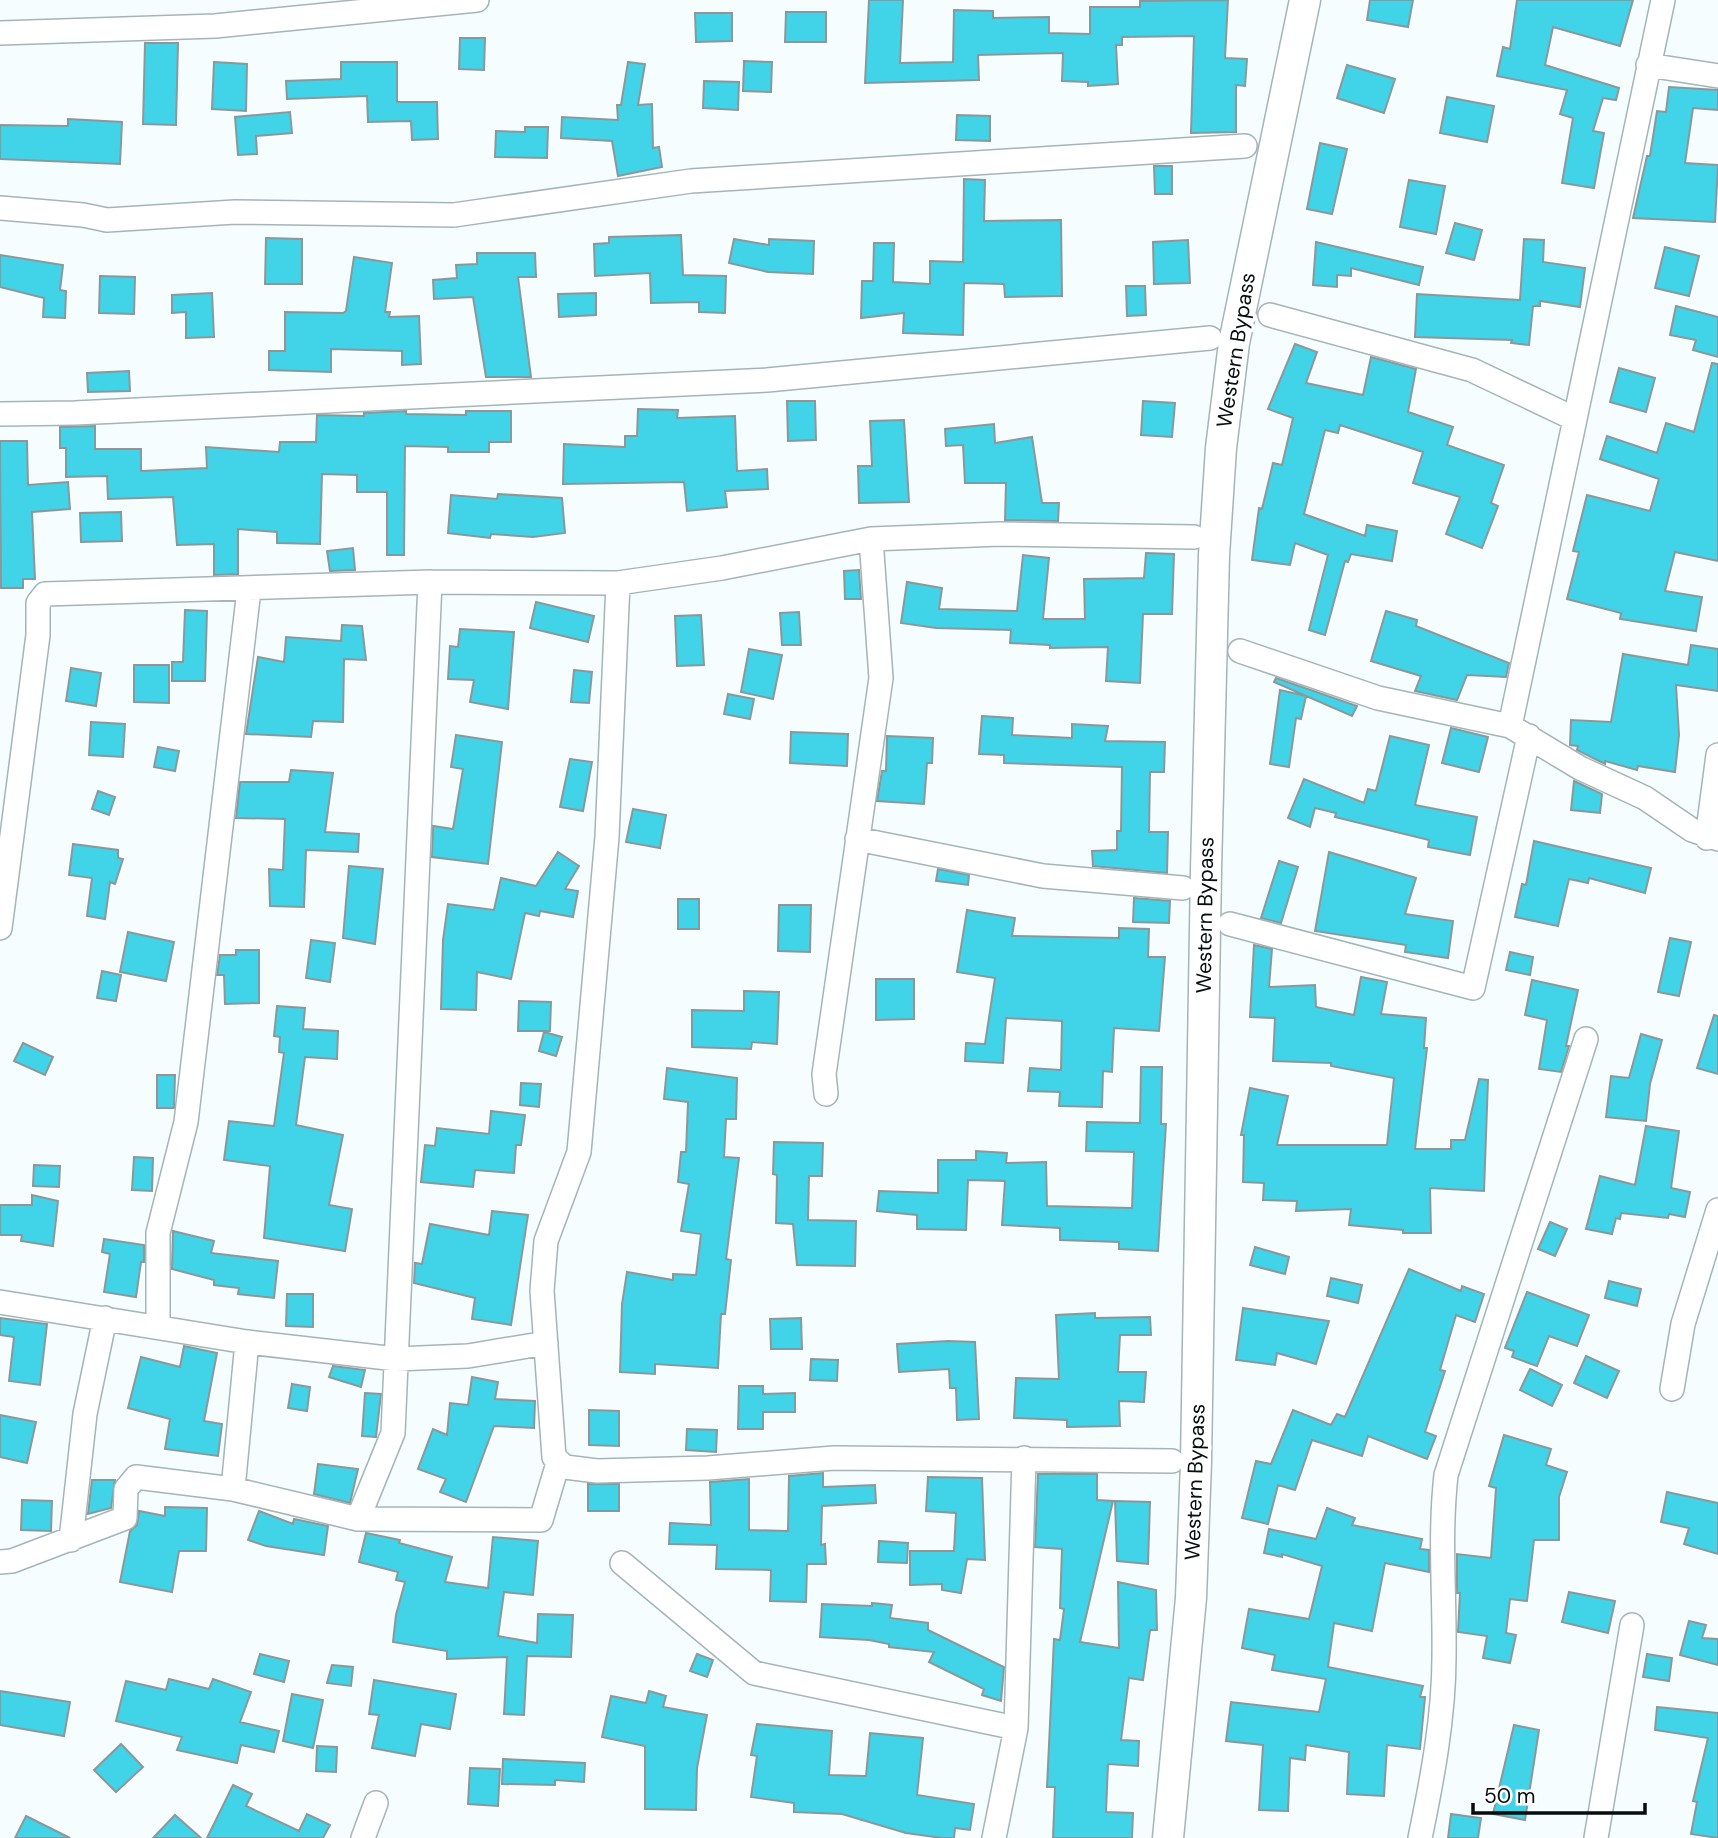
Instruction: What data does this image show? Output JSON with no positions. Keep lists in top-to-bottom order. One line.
{"streets":{"main road":["Western Bypass"]},"scale_bar":"50 m"}
